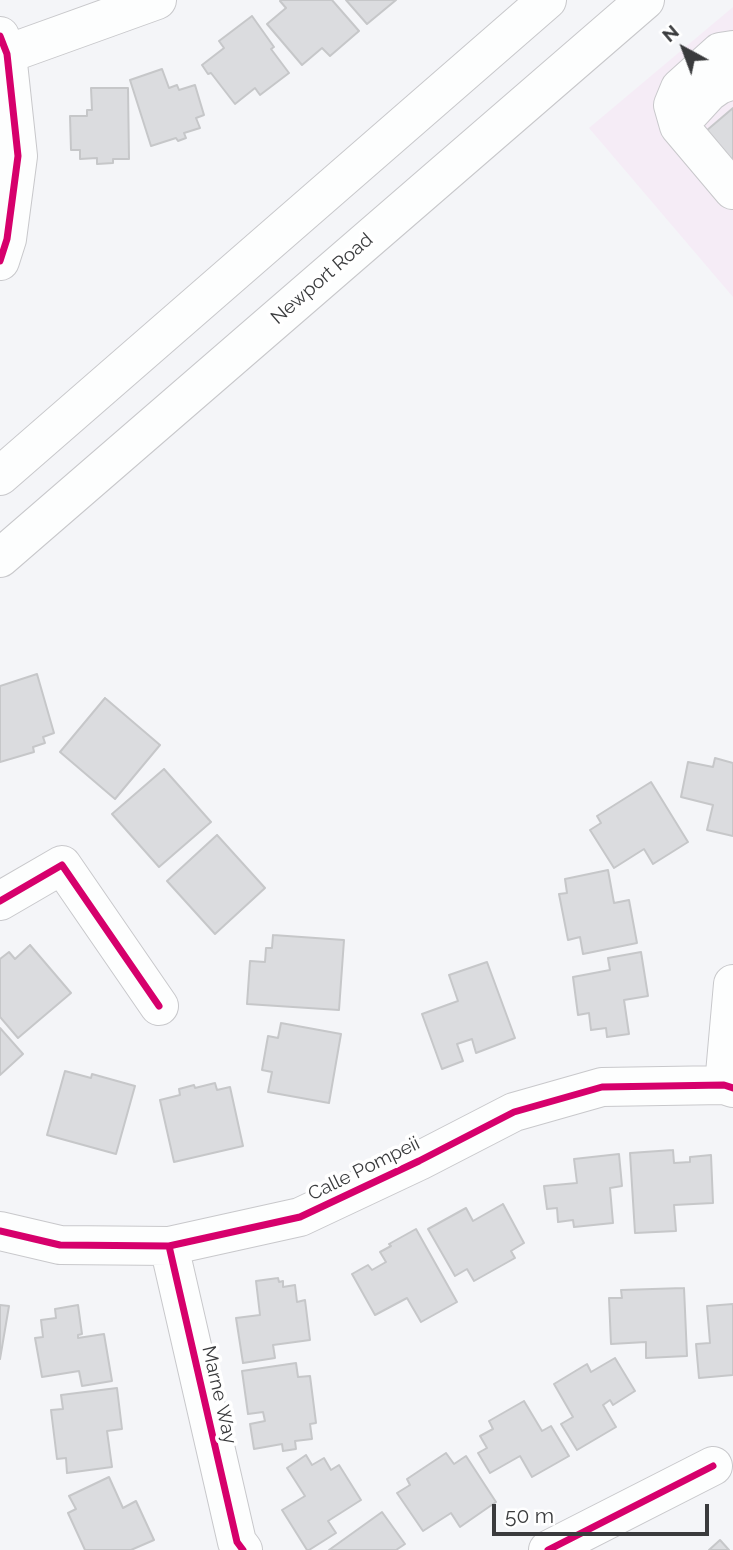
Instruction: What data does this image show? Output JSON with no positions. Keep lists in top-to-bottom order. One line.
{"streets":{"street":["Newport Road","Calle Pompeii","Marne Way"]},"crossings":[["Calle Pompeii","Marne Way"]],"scale_bar":"50 m","north":"top left"}
